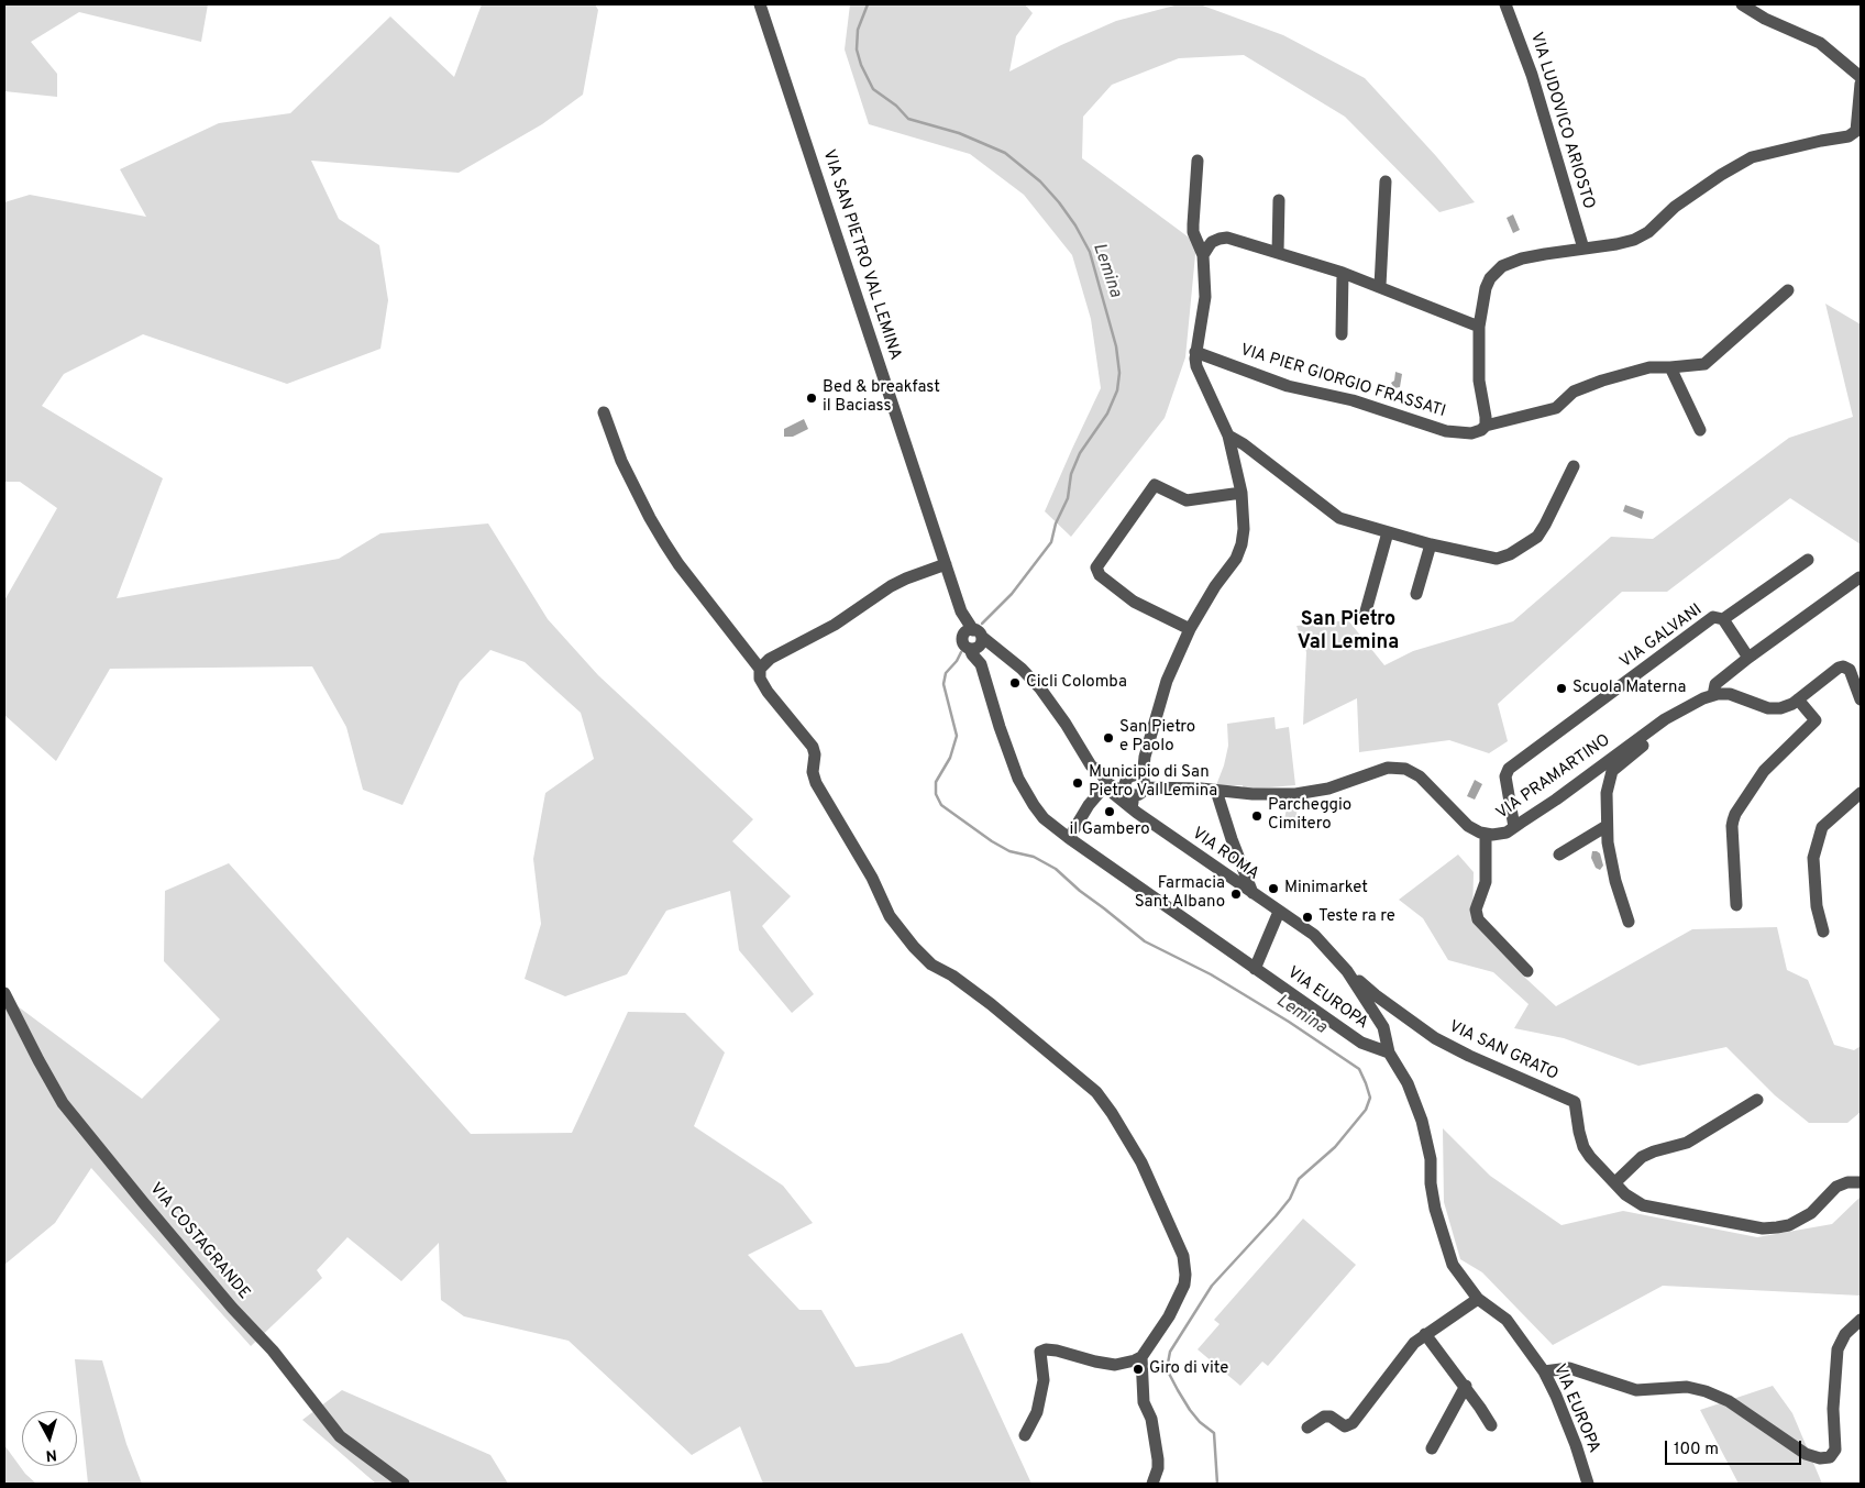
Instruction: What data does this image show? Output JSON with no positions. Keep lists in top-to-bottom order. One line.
{"streets":{"street":["VIA LUDOVICO ARIOSTO","VIA SAN PIETRO VAL LEMINA","VIA PIER GIORGIO FRASSATI","VIA GALVANI","VIA PRAMARTINO","VIA ROMA","VIA EUROPA","VIA SAN GRATO","VIA COSTAGRANDE"]},"crossings":[["VIA SAN PIETRO VAL LEMINA","VIA EUROPA"],["VIA GALVANI","VIA PRAMARTINO"],["VIA PRAMARTINO","VIA ROMA"],["VIA ROMA","VIA EUROPA"],["VIA ROMA","VIA SAN GRATO"]],"districts":["San Pietro Val Lemina"],"water":["Lemina"],"places":["Bed & breakfast il Baciass","Cicli Colomba","Scuola Materna","San Pietro e Paolo","Municipio di San Pietro Val Lemina","il Gambero","Parcheggio Cimitero","Minimarket","Farmacia Sant Albano","Teste ra re","Giro di vite"],"scale_bar":"100 m","north":"bottom"}
